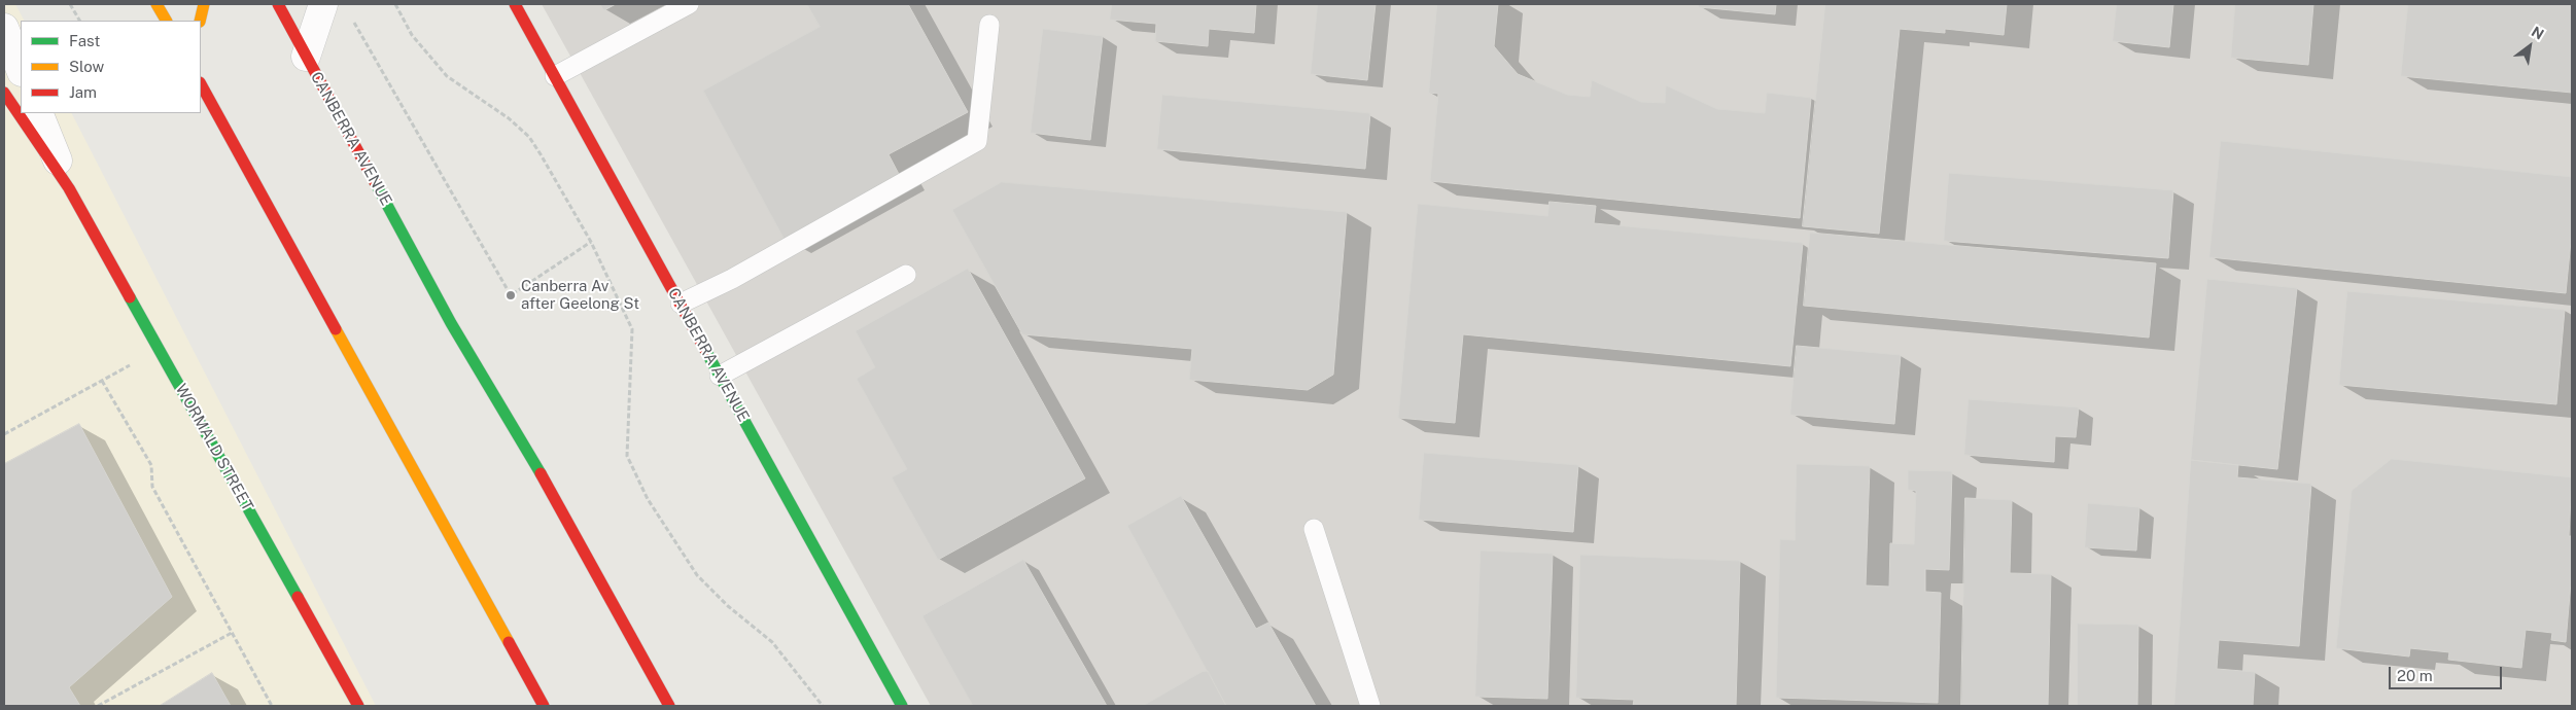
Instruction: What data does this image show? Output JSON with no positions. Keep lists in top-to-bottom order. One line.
{"streets":{"main road":["CANBERRA AVENUE","WORMALD STREET"]},"places":["Canberra Av after Geelong St"],"legend":["Fast","Slow","Jam"],"scale_bar":"20 m","north":"top right"}
